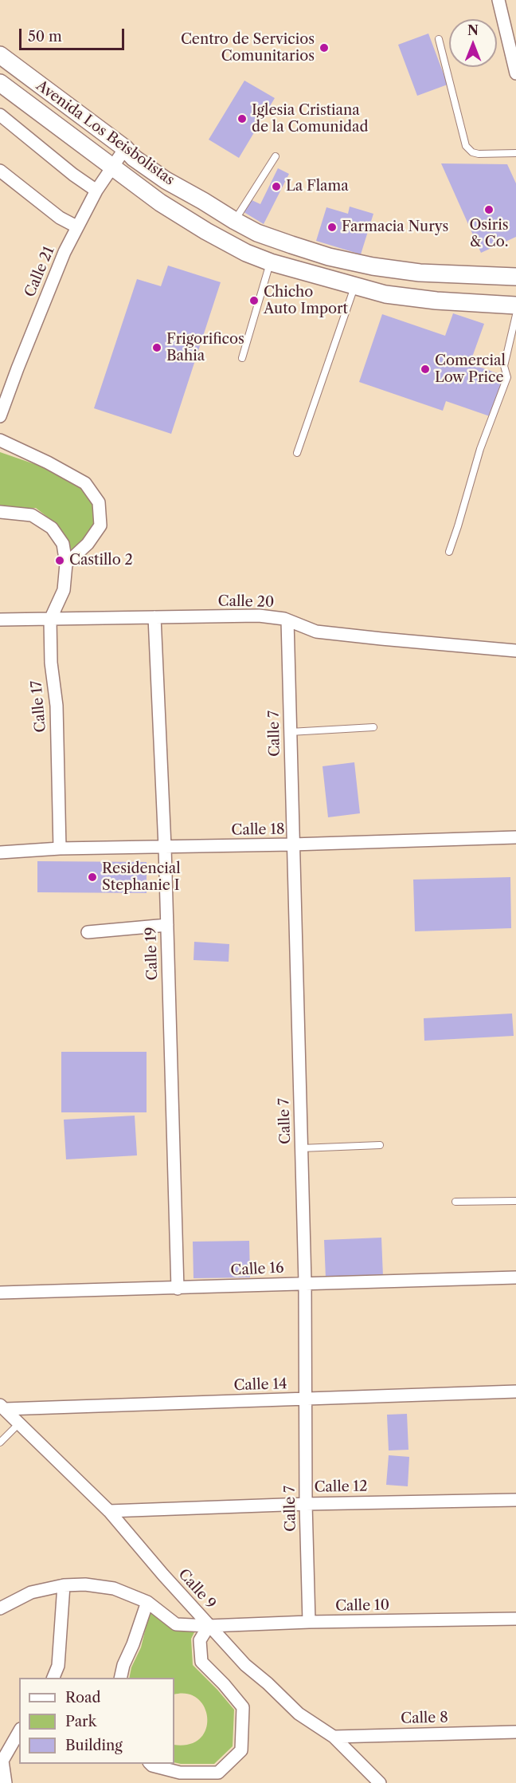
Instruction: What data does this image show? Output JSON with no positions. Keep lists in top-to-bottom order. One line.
{"streets":{"main road":["Avenida Los Beisbolistas"],"street":["Calle 21","Calle 20","Calle 17","Calle 7","Calle 18","Calle 19","Calle 16","Calle 14","Calle 12","Calle 9","Calle 10","Calle 8"]},"crossings":[["Avenida Los Beisbolistas","Calle 21"],["Calle 20","Calle 17"],["Calle 20","Calle 7"],["Calle 20","Calle 19"],["Calle 17","Calle 18"],["Calle 7","Calle 18"],["Calle 7","Calle 16"],["Calle 7","Calle 14"],["Calle 7","Calle 12"],["Calle 7","Calle 10"],["Calle 18","Calle 19"],["Calle 19","Calle 16"],["Calle 14","Calle 9"],["Calle 12","Calle 9"],["Calle 9","Calle 10"],["Calle 9","Calle 8"]],"places":["Centro de Servicios Comunitarios","Iglesia Cristiana de la Comunidad","La Flama","Osiris & Co.","Farmacia Nurys","Chicho Auto Import","Frigorificos Bahia","Comercial Low Price","Castillo 2","Residencial Stephanie I"],"legend":["Road","Park","Building"],"scale_bar":"50 m","north":"top"}
